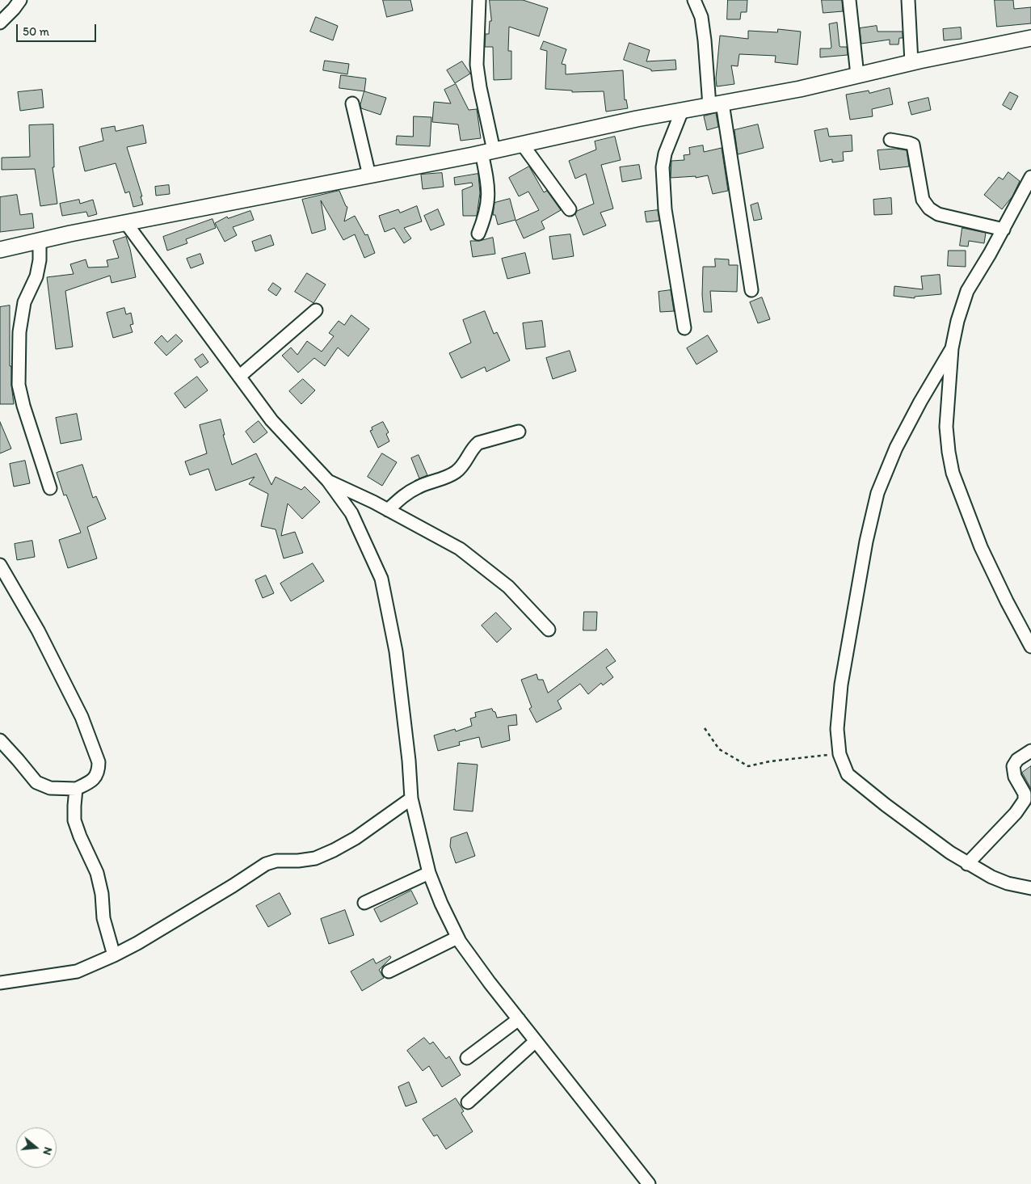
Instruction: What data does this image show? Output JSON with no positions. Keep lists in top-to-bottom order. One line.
{"scale_bar":"50 m","north":"right"}
